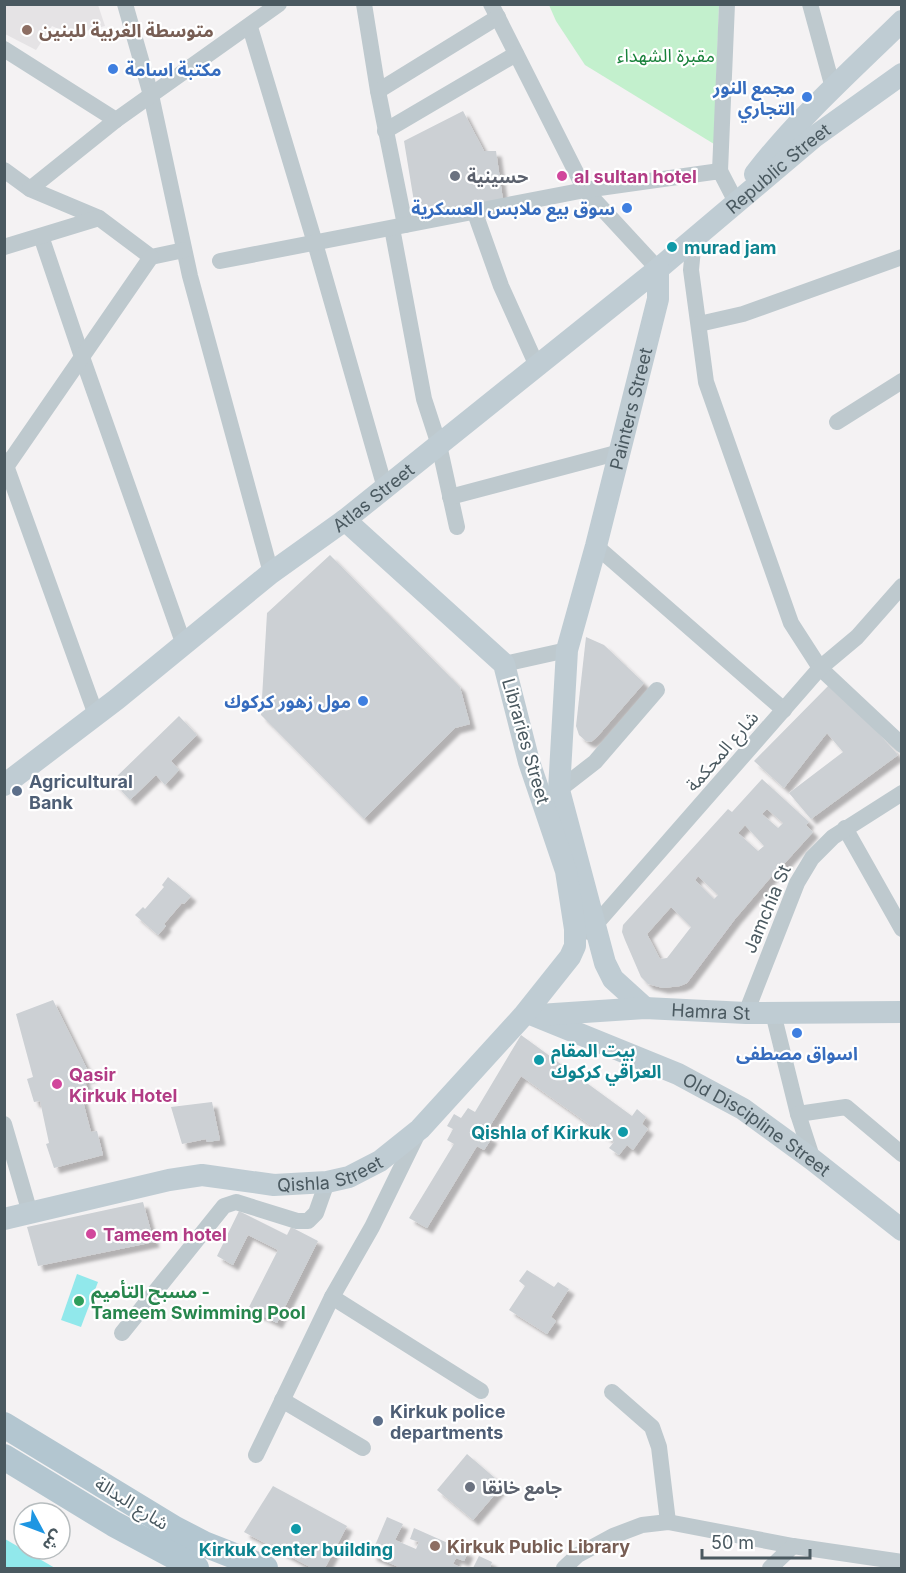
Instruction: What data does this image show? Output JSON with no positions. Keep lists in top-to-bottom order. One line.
{"streets":{"main road":["شارع البدالة"],"street":["Republic Street","Painters Street","Atlas Street","Libraries Street","شارع المحكمة","Jamchia St","Hamra St","Old Discipline Street","Qishla Street"]},"crossings":[["Republic Street","Atlas Street"],["Painters Street","Atlas Street"],["Painters Street","Libraries Street"],["Atlas Street","Libraries Street"],["Libraries Street","شارع المحكمة"],["Libraries Street","Hamra St"],["Libraries Street","Qishla Street"],["شارع المحكمة","Qishla Street"],["Jamchia St","Hamra St"],["Hamra St","Old Discipline Street"],["Hamra St","Qishla Street"],["Old Discipline Street","Qishla Street"]],"parks":["مقبرة الشهداء"],"places":["متوسطة الغربية للبنين","مكتبة اسامة","مجمع النور التجاري","حسينية","al sultan hotel","سوق بيع ملابس العسكرية","murad jam","مول زهور كركوك","Agricultural Bank","اسواق مصطفى","بيت المقام العراقي كركوك","Qasir Kirkuk Hotel","Qishla of Kirkuk","Tameem hotel","مسبح التأميم - Tameem Swimming Pool","Kirkuk police departments","جامع خانقا","Kirkuk center building","Kirkuk Public Library"],"scale_bar":"50 m","north":"bottom right"}
